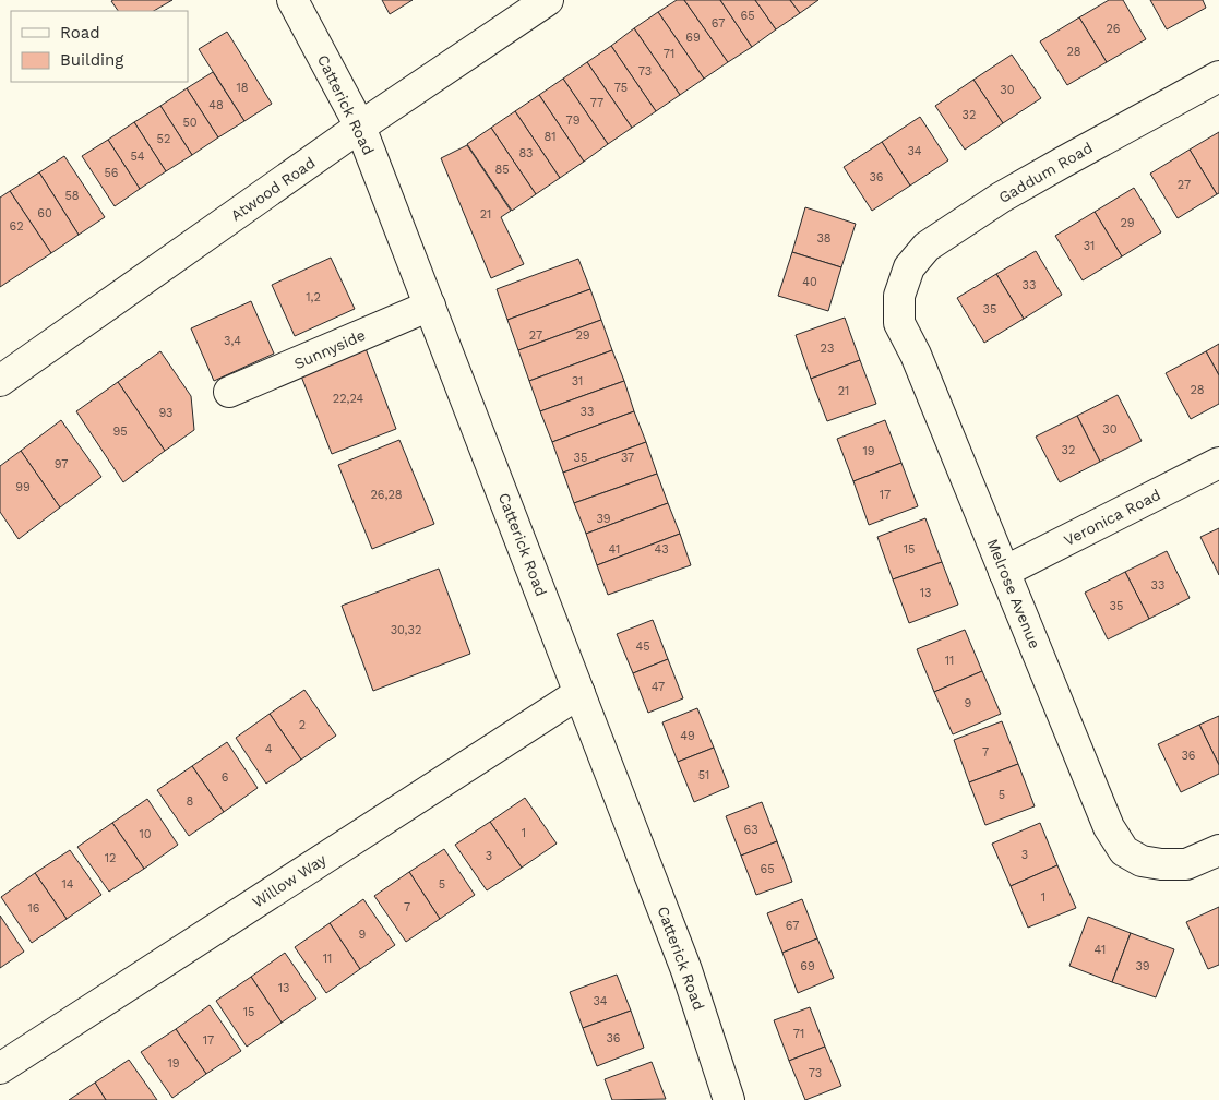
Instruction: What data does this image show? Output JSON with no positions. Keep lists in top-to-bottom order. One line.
{"streets":{"street":["Catterick Road","Gaddum Road","Atwood Road","Sunnyside","Veronica Road","Melrose Avenue","Willow Way"]},"crossings":[["Catterick Road","Atwood Road"],["Catterick Road","Sunnyside"],["Catterick Road","Willow Way"],["Gaddum Road","Melrose Avenue"],["Veronica Road","Melrose Avenue"]],"house_numbers":["65","67","26","69","28","71","73","18","75","30","77","48","32","79","50","81","52","34","83","54","85","56","36","27","58","60","21","29","62","38","31","40","33","1,2","35","27","29","3,4","23","31","28","21","22,24","33","93","30","95","32","19","35","37","97","99","26,28","17","39","41","43","15","33","13","35","30,32","45","11","47","9","2","49","4","7","36","51","6","5","8","63","1","10","3","3","12","65","14","5","1","7","16","67","9","41","11","69","39","13","34","15","71","36","17","19","73"],"legend":["Road","Building"]}
